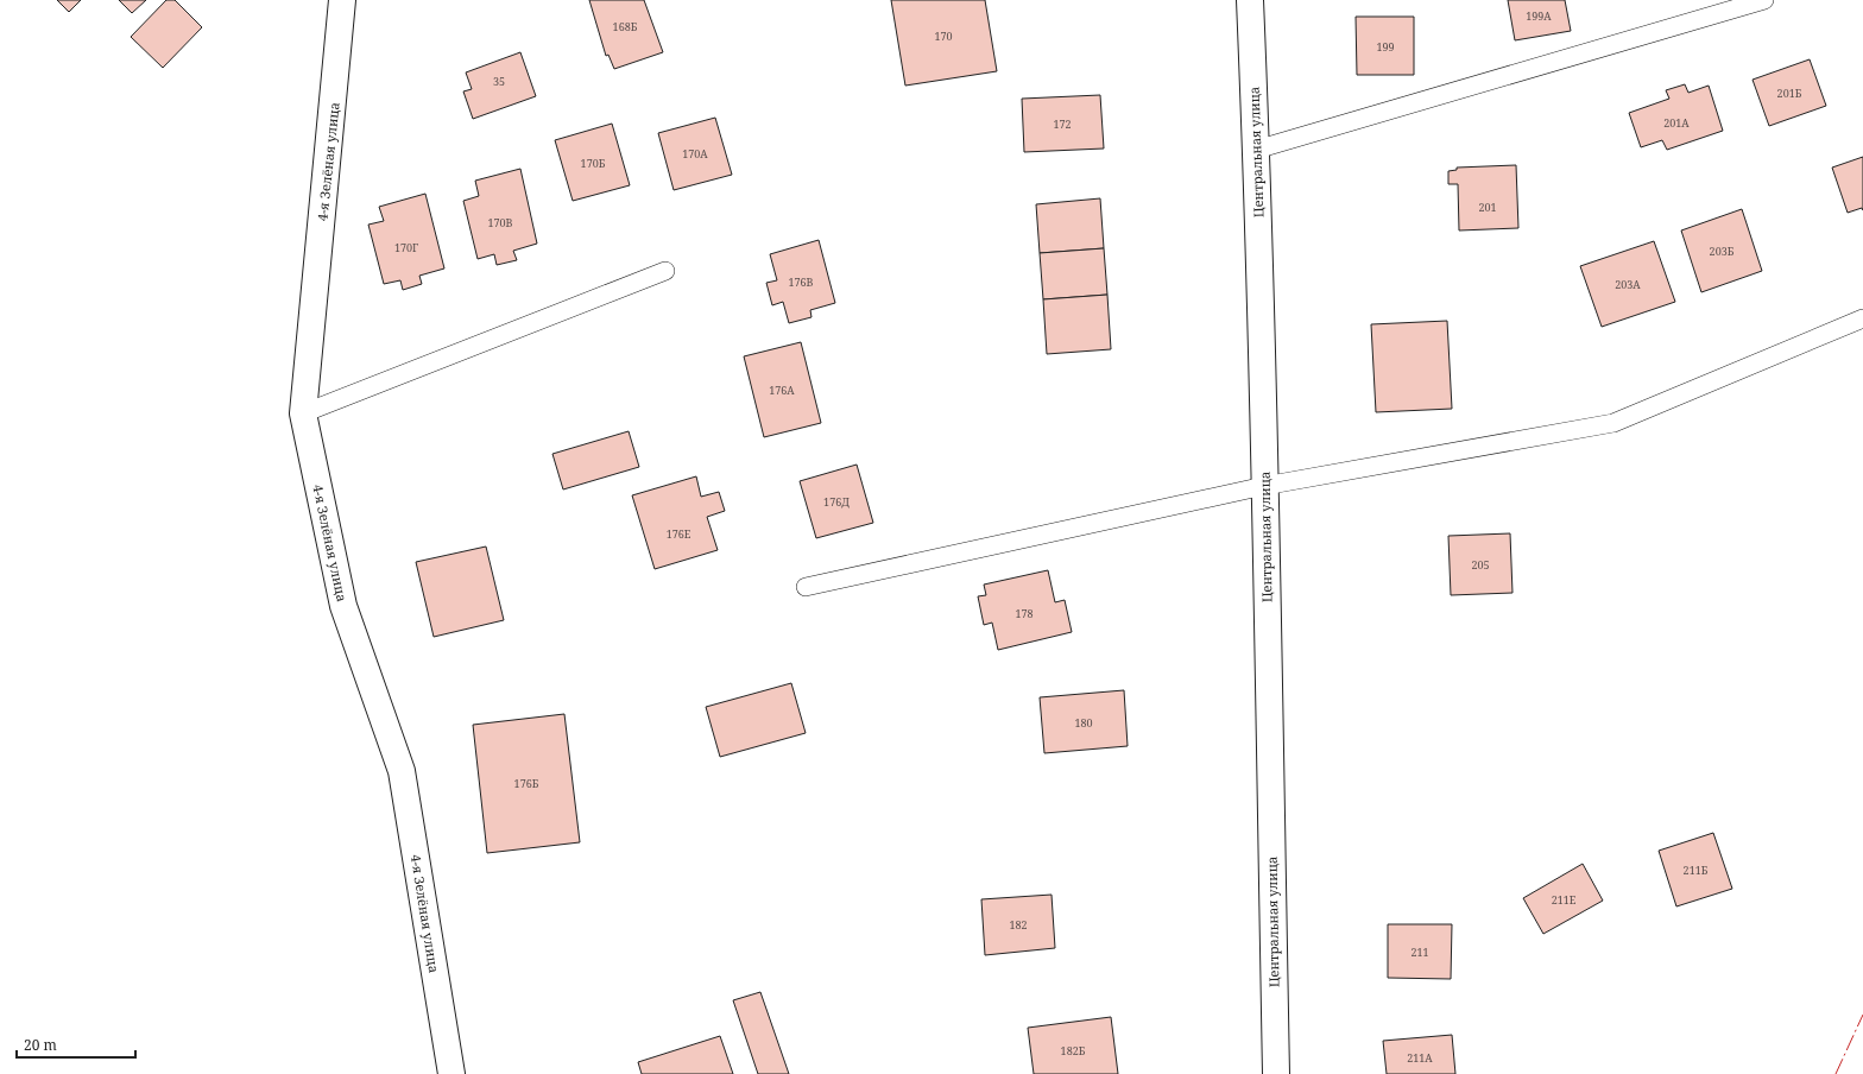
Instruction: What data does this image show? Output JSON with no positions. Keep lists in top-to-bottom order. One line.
{"streets":{"street":["Центральная улица","4-я Зелёная улица"]},"house_numbers":["199А","168Б","170","199","35","201Б","201А","172","170А","170Б","201","170В","170Г","203Б","176В","203А","176А","176Д","176Е","205","178","180","176Б","211Б","211Е","182","211","182Б","211А"],"scale_bar":"20 m"}
